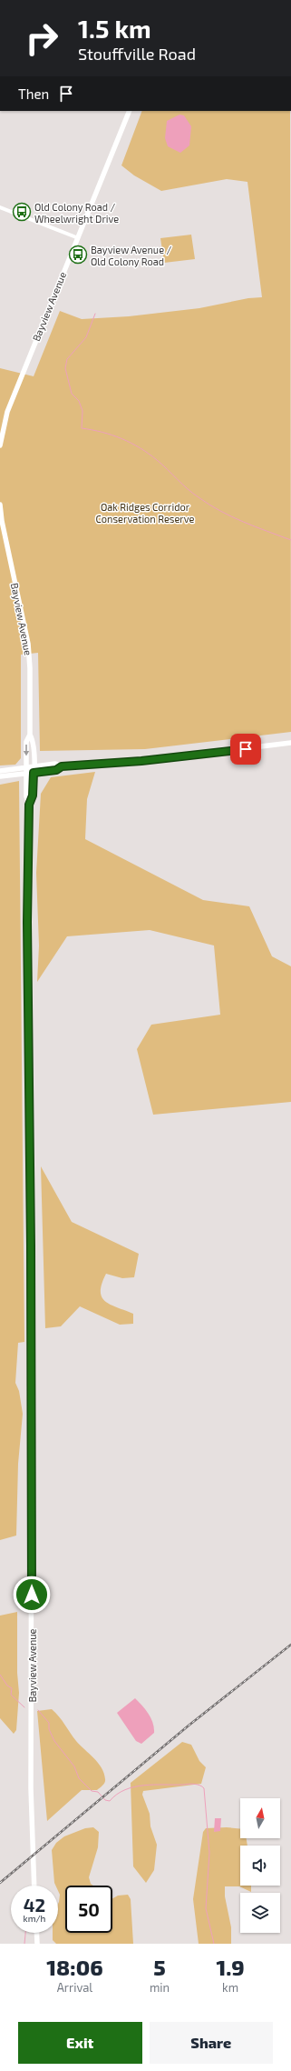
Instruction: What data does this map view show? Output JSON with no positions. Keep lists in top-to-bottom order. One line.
{"streets":{"main road":["Bayview Avenue"]},"parks":["Oak Ridges Corridor Conservation Reserve"],"places":{"bus stop":["Old Colony Road / Wheelwright Drive","Bayview Avenue / Old Colony Road"]},"north":"top","page":{"turn":["1.5 km","Stouffville Road"],"then":"Then","speed":"42 km/h","limit":"50","eta":["18:06","Arrival","5","min","1.9","km"],"buttons":["Exit","Share"]}}
